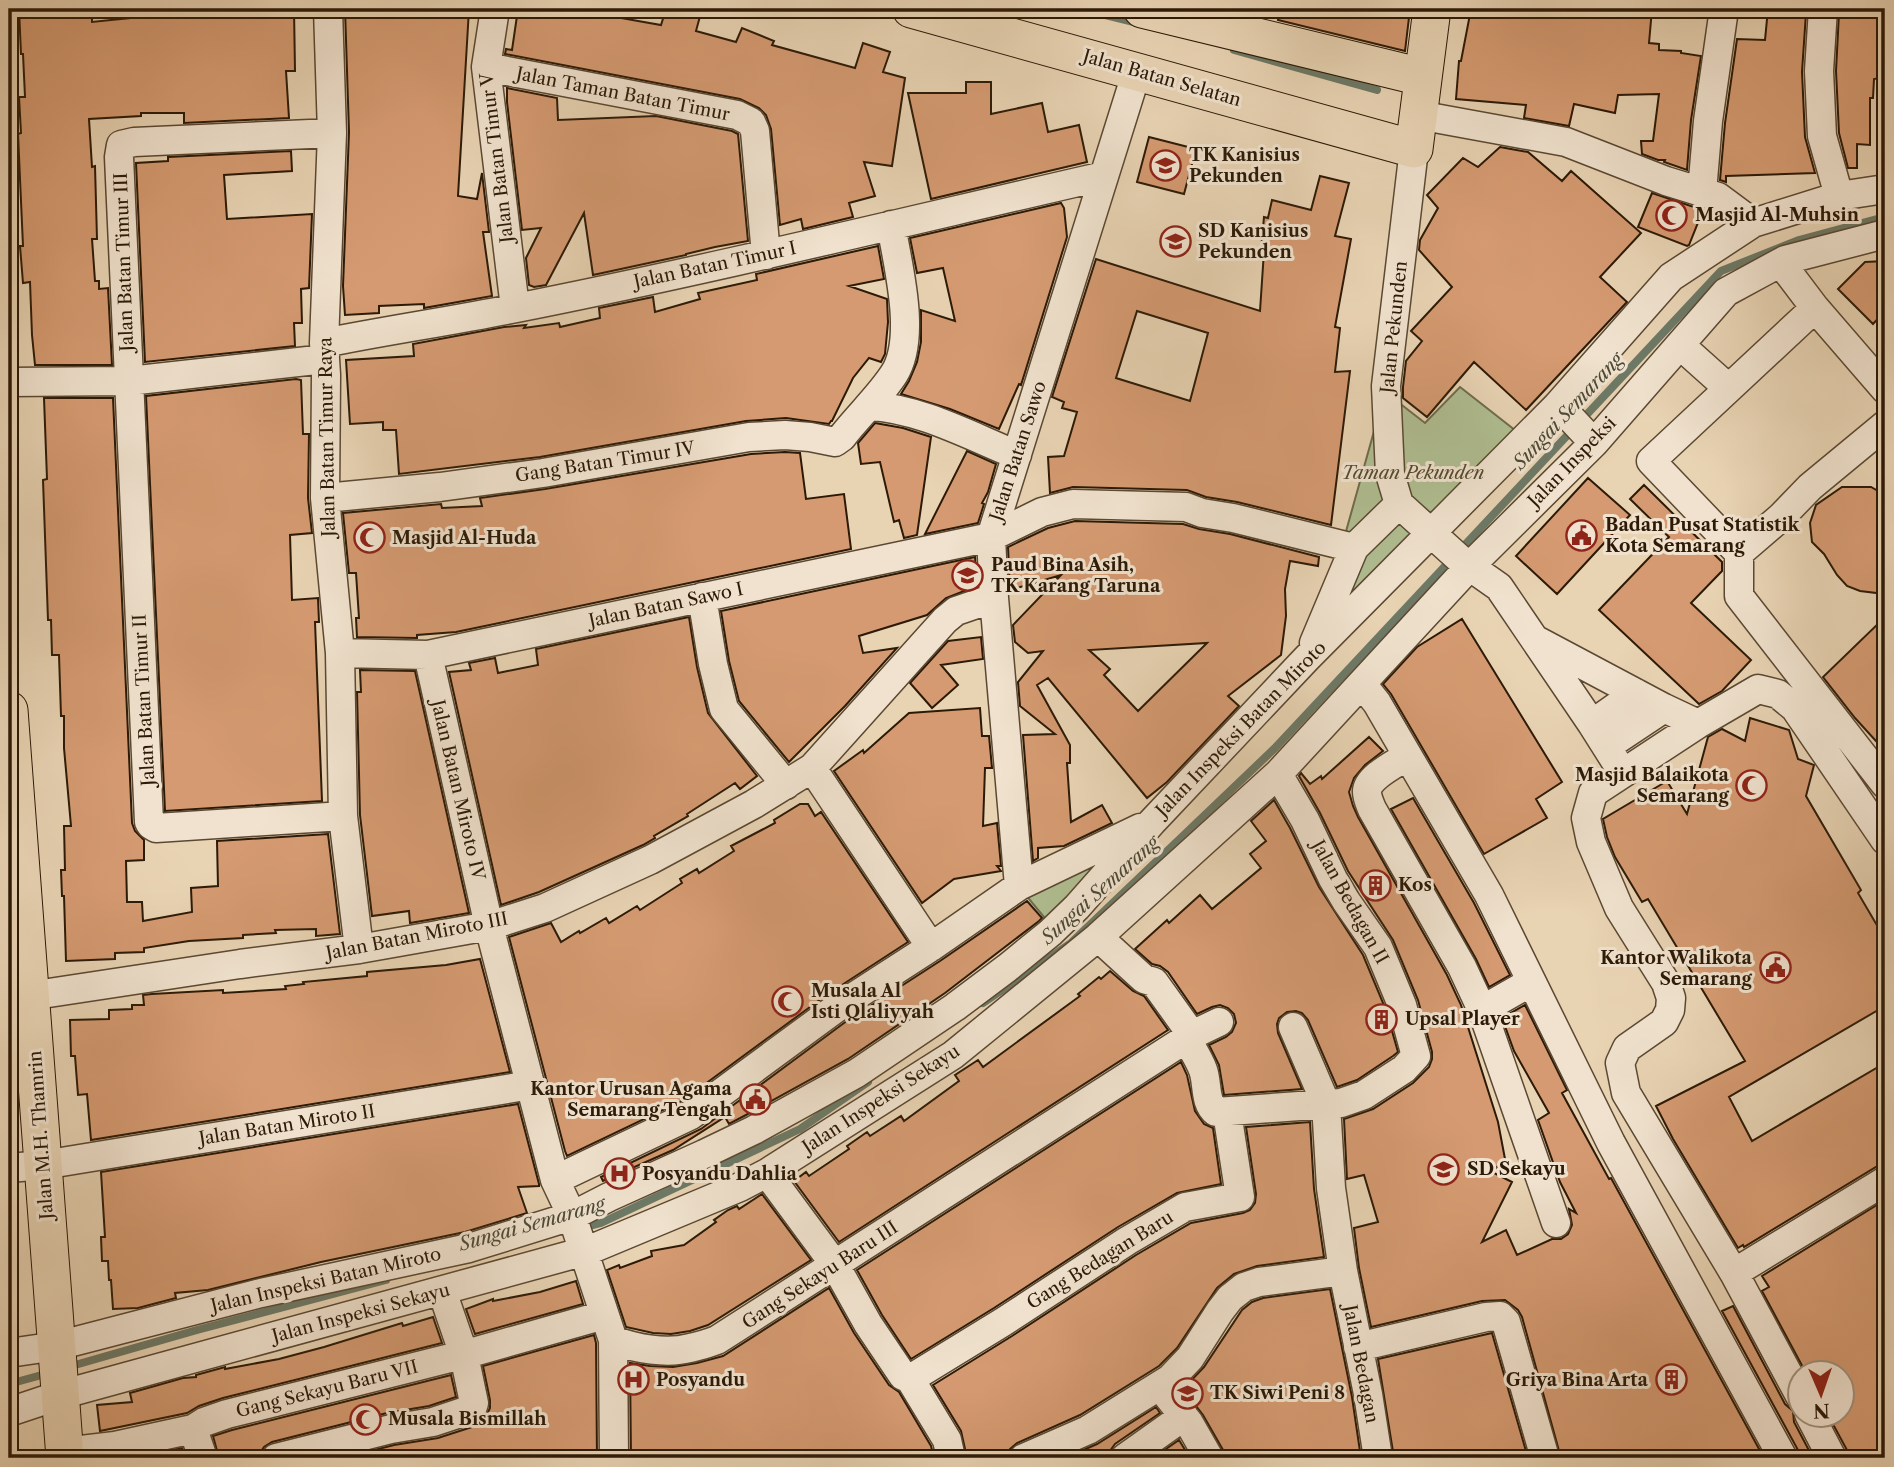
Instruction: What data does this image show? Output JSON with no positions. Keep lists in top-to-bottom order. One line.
{"streets":{"main road":["Jalan Batan Selatan","Jalan Pekunden","Jalan M.H. Thamrin"],"street":["Jalan Taman Batan Timur","Jalan Batan Timur V","Jalan Batan Timur III","Jalan Batan Timur I","Jalan Batan Timur Raya","Jalan Batan Sawo","Gang Batan Timur IV","Jalan Inspeksi","Jalan Batan Sawo I","Jalan Batan Timur II","Jalan Inspeksi Batan Miroto","Jalan Batan Miroto IV","Jalan Bedagan II","Jalan Batan Miroto III","Jalan Inspeksi Sekayu","Jalan Batan Miroto II","Gang Bedagan Baru","Gang Sekayu Baru III","Jalan Bedagan","Gang Sekayu Baru VII"]},"crossings":[["Jalan Batan Selatan","Jalan Pekunden"],["Jalan Batan Selatan","Jalan Batan Sawo"],["Jalan Taman Batan Timur","Jalan Batan Timur V"],["Jalan Taman Batan Timur","Jalan Batan Timur I"],["Jalan Batan Timur V","Jalan Batan Timur I"],["Jalan Batan Timur III","Jalan Batan Timur I"],["Jalan Batan Timur III","Jalan Batan Timur Raya"],["Jalan Batan Timur III","Jalan Batan Timur II"],["Jalan Batan Timur I","Jalan Batan Timur Raya"],["Jalan Batan Timur I","Jalan Batan Sawo"],["Jalan Batan Timur I","Gang Batan Timur IV"],["Jalan Batan Timur I","Jalan Batan Timur II"],["Jalan Batan Timur Raya","Gang Batan Timur IV"],["Jalan Batan Timur Raya","Jalan Batan Sawo I"],["Jalan Batan Timur Raya","Jalan Batan Timur II"],["Jalan Batan Timur Raya","Jalan Batan Miroto III"],["Jalan Batan Sawo","Jalan Batan Sawo I"],["Jalan Batan Sawo","Jalan Batan Miroto III"],["Jalan Inspeksi","Jalan Inspeksi Batan Miroto"],["Jalan Inspeksi","Jalan Inspeksi Sekayu"],["Jalan Batan Sawo I","Jalan Batan Miroto IV"],["Jalan Inspeksi Batan Miroto","Jalan Inspeksi Sekayu"],["Jalan Inspeksi Batan Miroto","Jalan M.H. Thamrin"],["Jalan Batan Miroto IV","Jalan Batan Miroto III"],["Jalan Bedagan II","Jalan Inspeksi Sekayu"],["Jalan Bedagan II","Jalan Bedagan"],["Jalan Batan Miroto III","Jalan M.H. Thamrin"],["Jalan Inspeksi Sekayu","Jalan M.H. Thamrin"],["Jalan Batan Miroto II","Jalan M.H. Thamrin"],["Jalan M.H. Thamrin","Gang Sekayu Baru VII"],["Gang Sekayu Baru III","Gang Sekayu Baru VII"]],"water":["Sungai Semarang"],"parks":["Taman Pekunden"],"places":{"school or university":["TK Kanisius Pekunden","SD Kanisius Pekunden","Paud Bina Asih, TK Karang Taruna","SD Sekayu","TK Siwi Peni 8"],"mosque":["Masjid Al-Muhsin","Masjid Al-Huda","Masjid Balaikota Semarang","Musala Al Isti Qlaliyyah","Musala Bismillah"],"public building":["Badan Pusat Statistik Kota Semarang","Kantor Walikota Semarang","Kantor Urusan Agama Semarang Tengah"],"building":["Kos","Upsal Player","Griya Bina Arta"],"hospital":["Posyandu Dahlia","Posyandu"]},"north":"bottom"}
